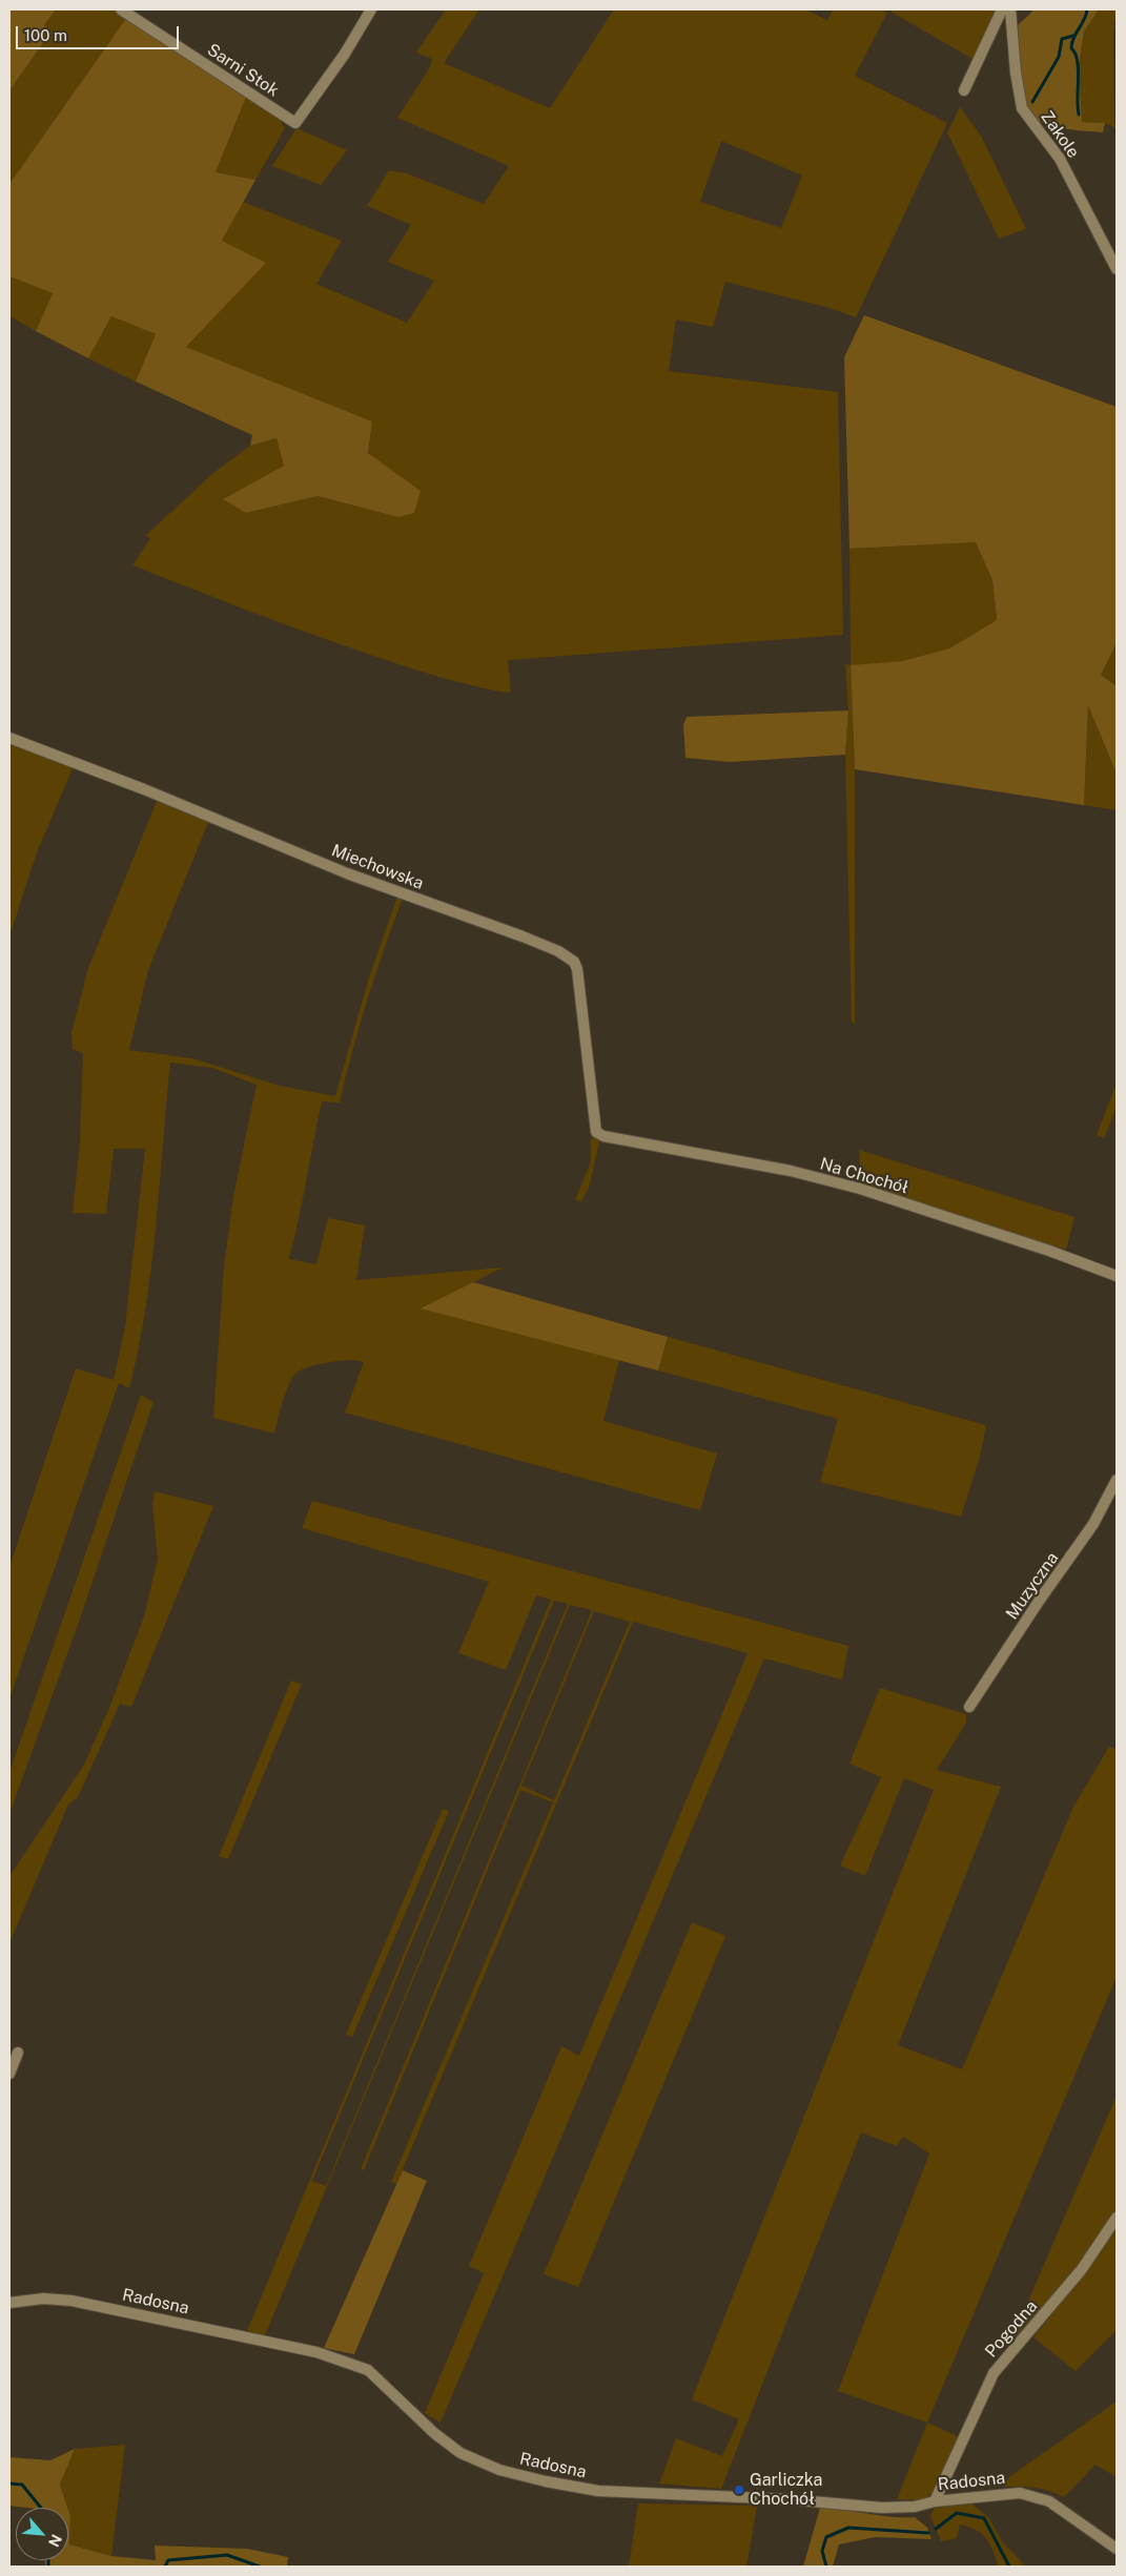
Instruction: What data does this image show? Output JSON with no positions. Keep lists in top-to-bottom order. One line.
{"streets":{"street":["Sarni Stok","Zakole","Miechowska","Na Chochół","Muzyczna","Radosna","Pogodna"]},"crossings":[["Miechowska","Na Chochół"],["Radosna","Pogodna"]],"places":["Garliczka Chochół"],"scale_bar":"100 m","north":"bottom right"}
